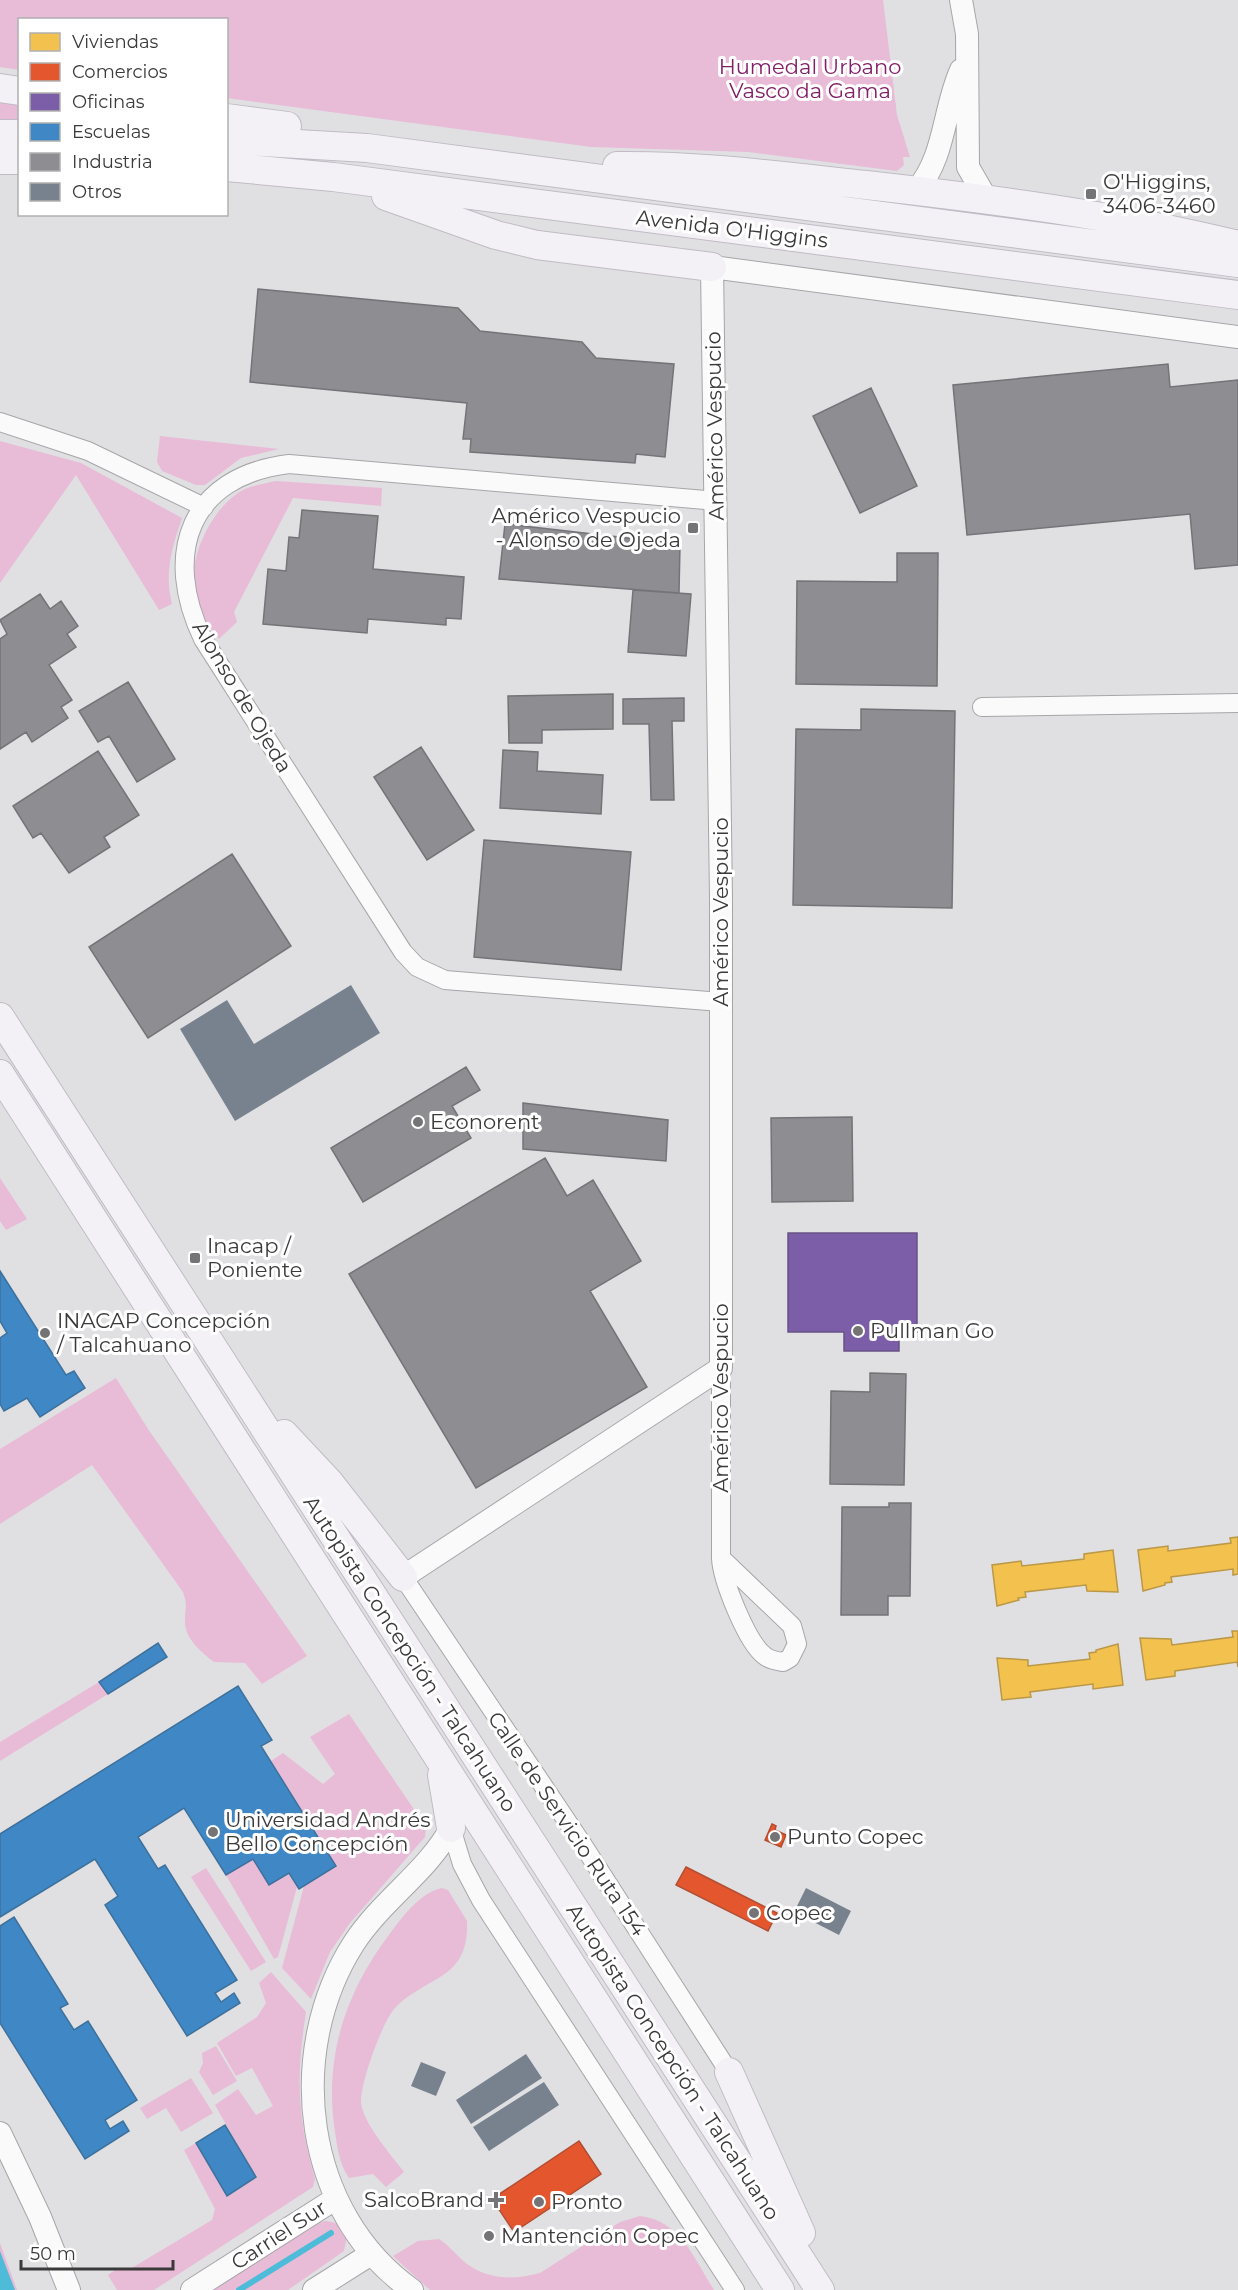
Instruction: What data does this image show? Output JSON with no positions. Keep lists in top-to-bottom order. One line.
{"streets":{"main road":["Avenida O'Higgins","Autopista Concepción - Talcahuano"],"street":["Américo Vespucio","Alonso de Ojeda","Calle de Servicio Ruta 154","Carriel Sur"]},"crossings":[["Avenida O'Higgins","Américo Vespucio"],["Américo Vespucio","Alonso de Ojeda"]],"parks":["Humedal Urbano Vasco da Gama"],"places":{"transit":["O'Higgins, 3406-3460","Américo Vespucio - Alonso de Ojeda","Inacap / Poniente"],"other":["Econorent","Pullman Go","INACAP Concepción / Talcahuano","Universidad Andrés Bello Concepción","Punto Copec","Copec","Pronto","Mantención Copec"],"health":["SalcoBrand"]},"legend":["Viviendas","Comercios","Oficinas","Escuelas","Industria","Otros"],"scale_bar":"50 m"}
